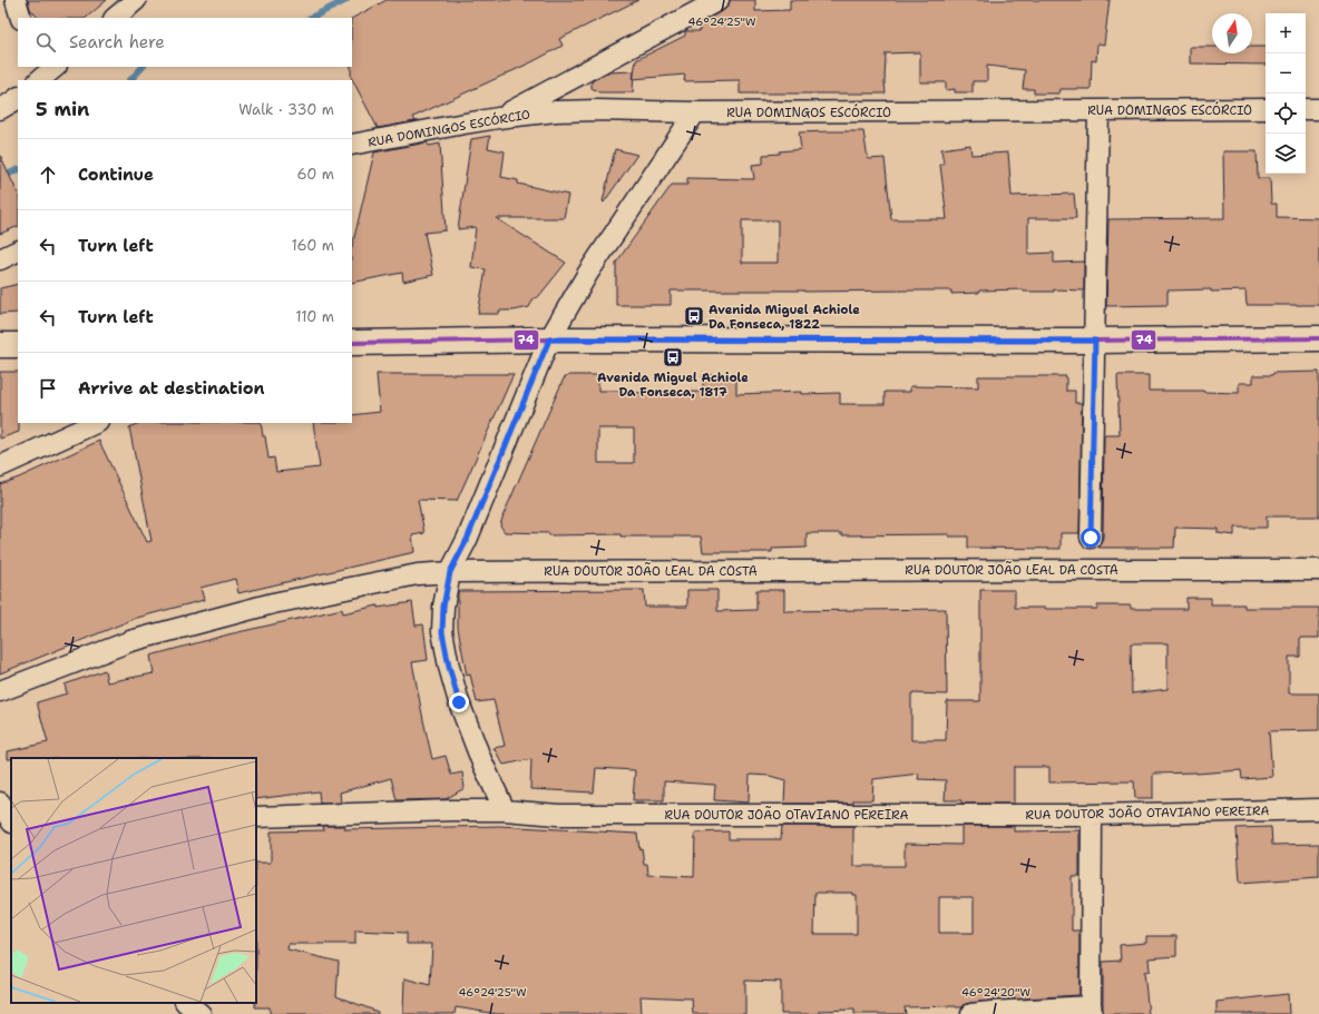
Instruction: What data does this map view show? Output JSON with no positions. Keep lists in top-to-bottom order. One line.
{"streets":{"street":["RUA DOMINGOS ESCÓRCIO","RUA DOUTOR JOÃO LEAL DA COSTA","RUA DOUTOR JOÃO OTAVIANO PEREIRA"]},"places":{"bus stop":["Avenida Miguel Achiole Da Fonseca, 1822","Avenida Miguel Achiole Da Fonseca, 1817"]},"lines":["transit line 74"],"north":"top","page":{"map_buttons":["+","−"],"search":"Search here","heading":["5 min","Walk · 330 m"],"list":[["Continue","60 m"],["Turn left","160 m"],["Turn left","110 m"],"Arrive at destination"]},"coordinates":["46°24'25\"W","46°24'20\"W"]}
